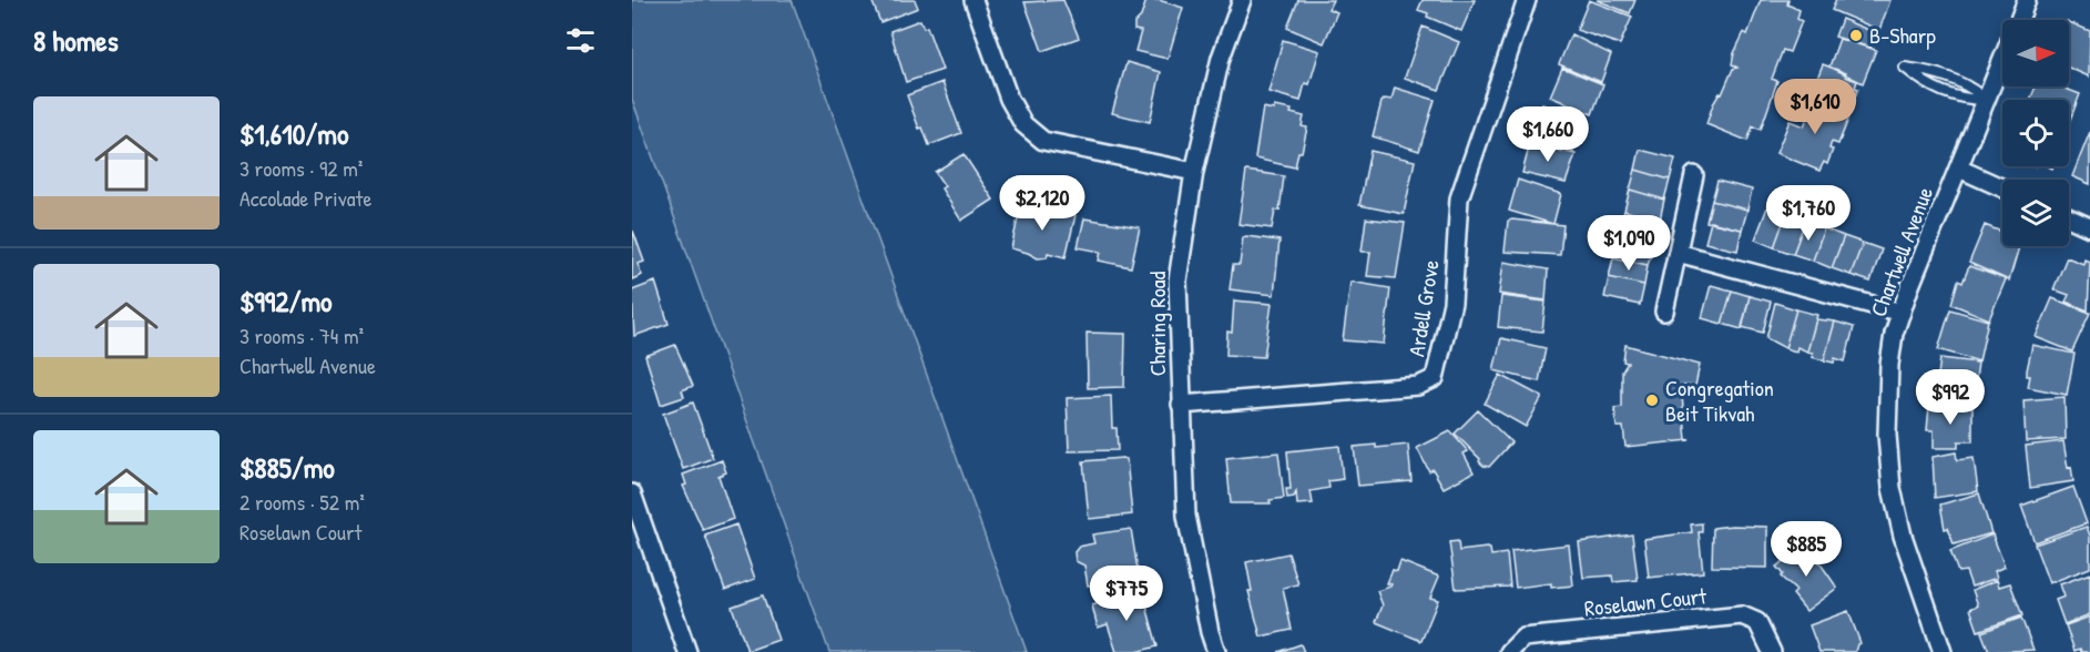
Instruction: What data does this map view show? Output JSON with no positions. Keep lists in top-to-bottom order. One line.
{"streets":{"street":["Chartwell Avenue","Ardell Grove","Charing Road","Roselawn Court"]},"crossings":[["Ardell Grove","Charing Road"]],"places":["B-Sharp","Congregation Beit Tikvah"],"north":"right","page":{"heading":"8 homes","price":["$1,610","$1,660","$2,120","$1,760","$1,090","$992","$885","$775"],"list":[{"name":"$1,610/mo","note":"3 rooms · 92 m² · Accolade Private"},{"name":"$992/mo","note":"3 rooms · 74 m² · Chartwell Avenue"},{"name":"$885/mo","note":"2 rooms · 52 m² · Roselawn Court"}]}}
